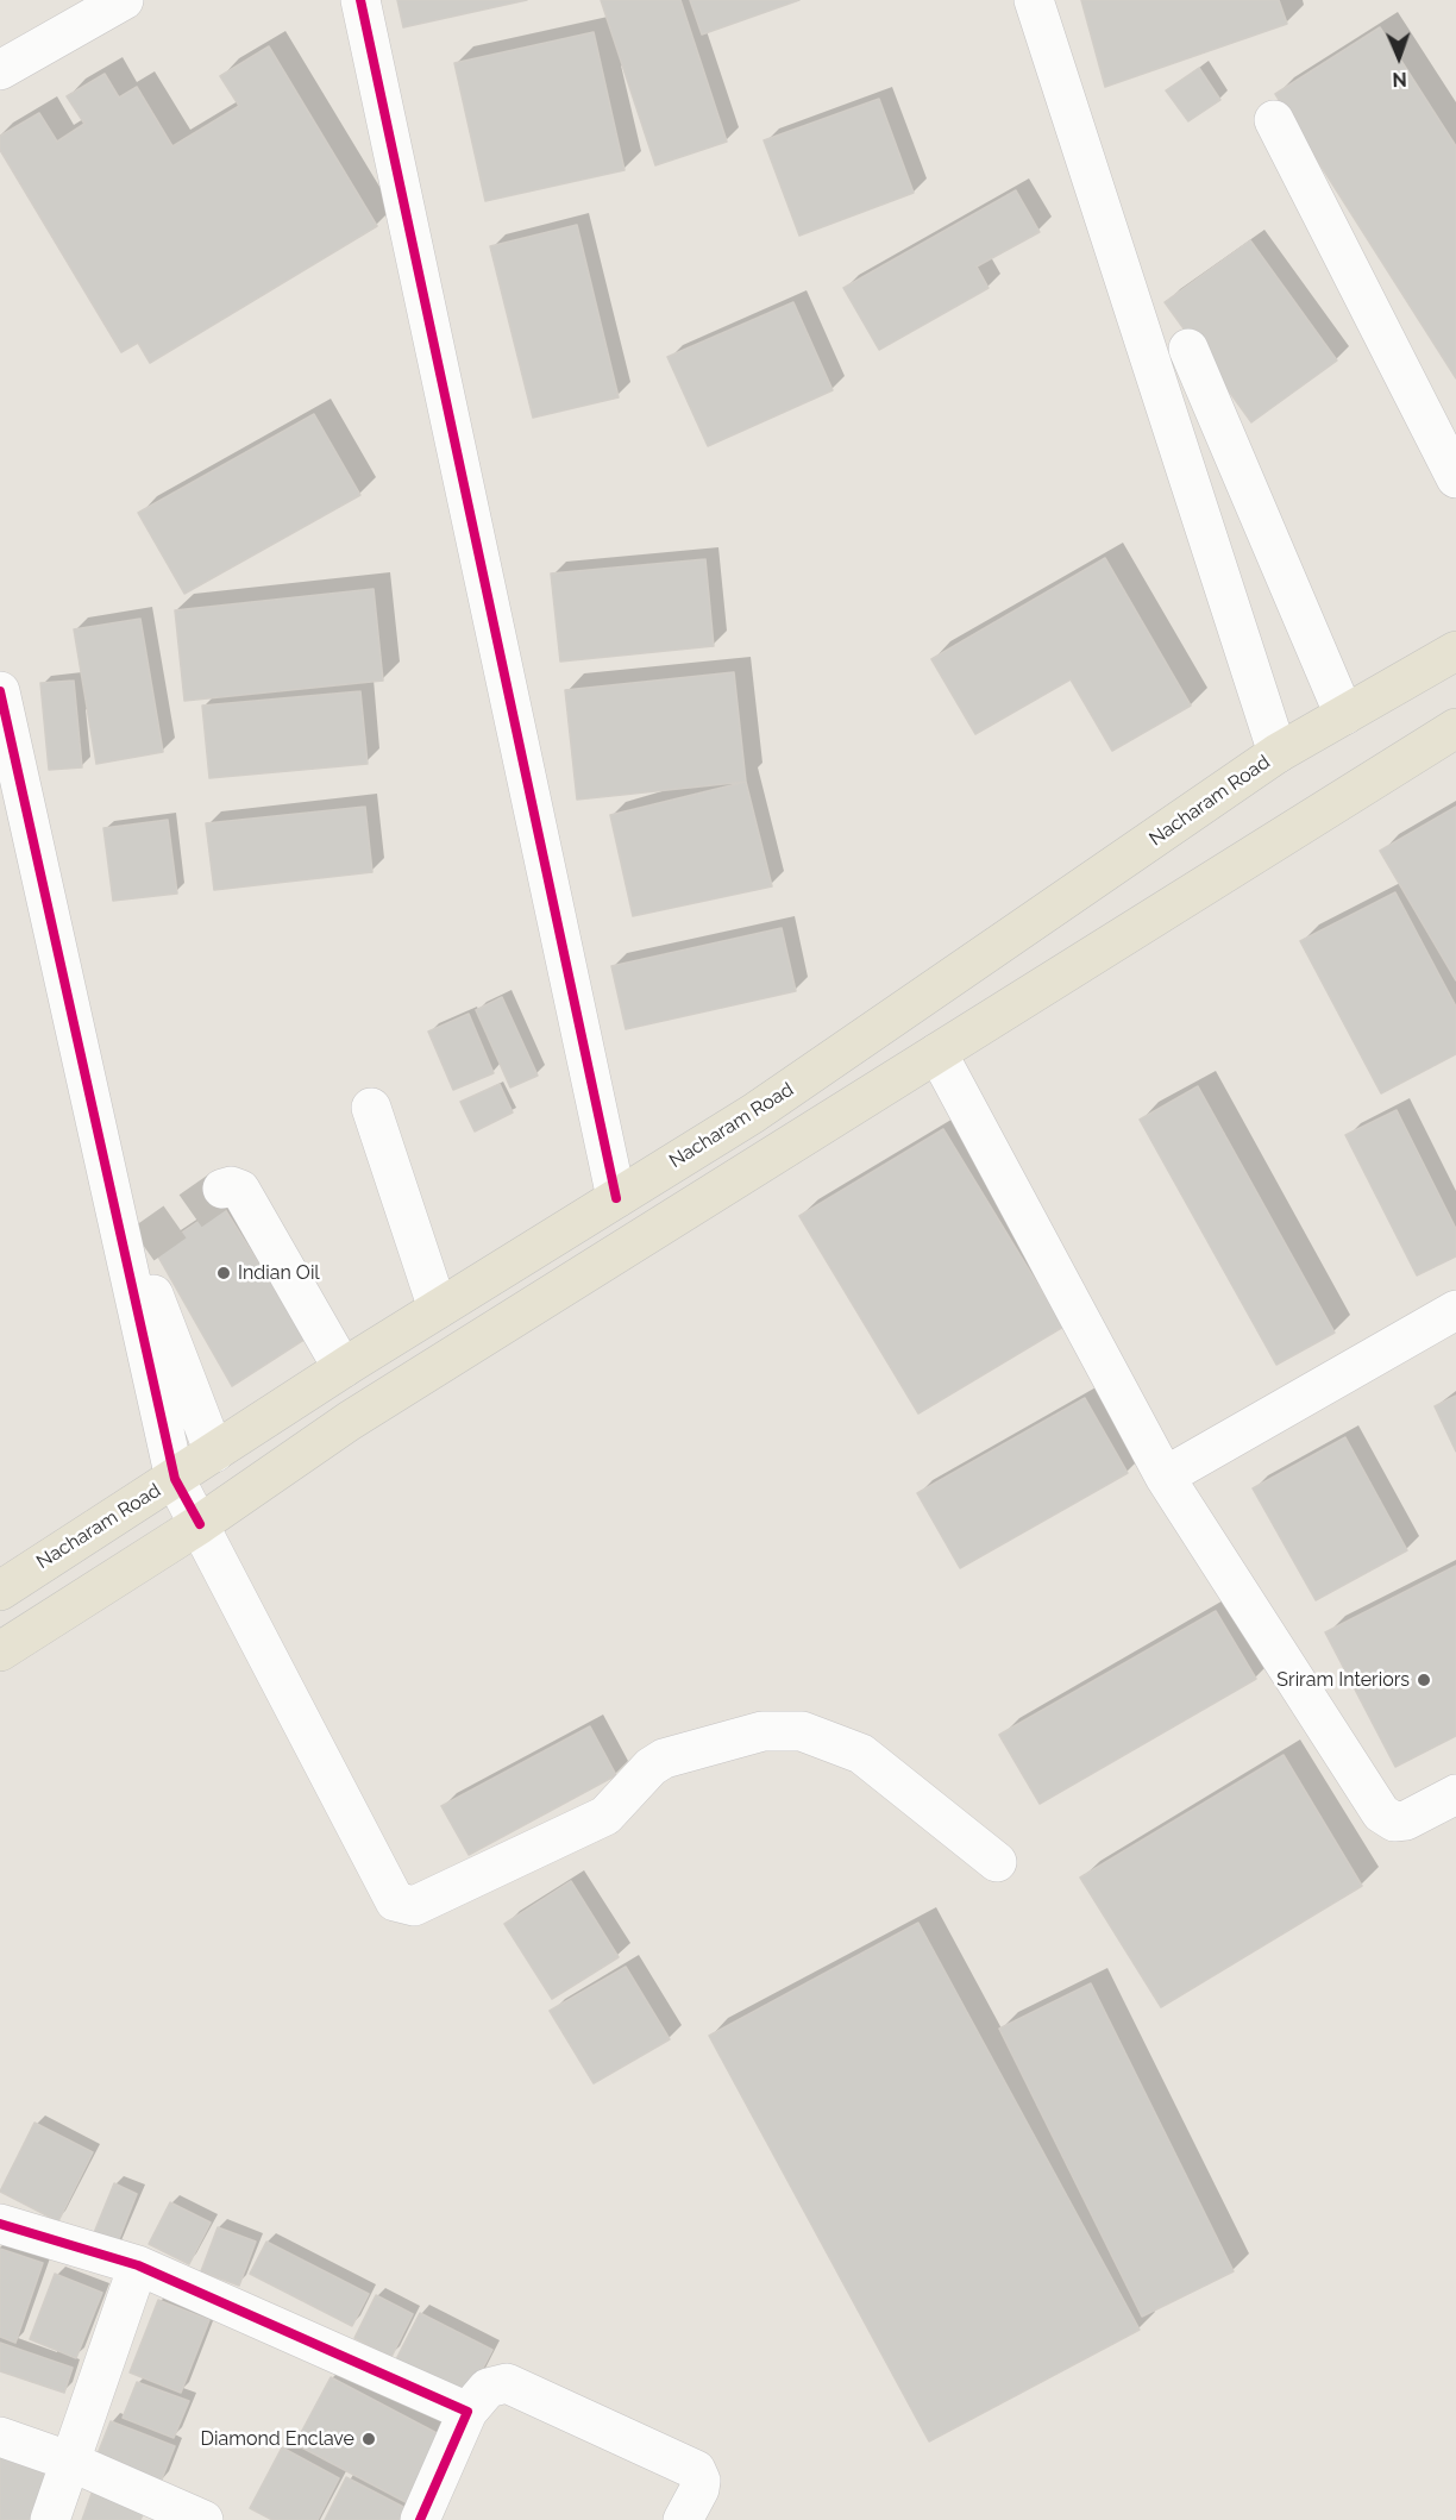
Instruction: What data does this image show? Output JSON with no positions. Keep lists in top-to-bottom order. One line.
{"streets":{"main road":["Nacharam Road"]},"places":["Indian Oil","Sriram Interiors","Diamond Enclave"],"north":"bottom"}
